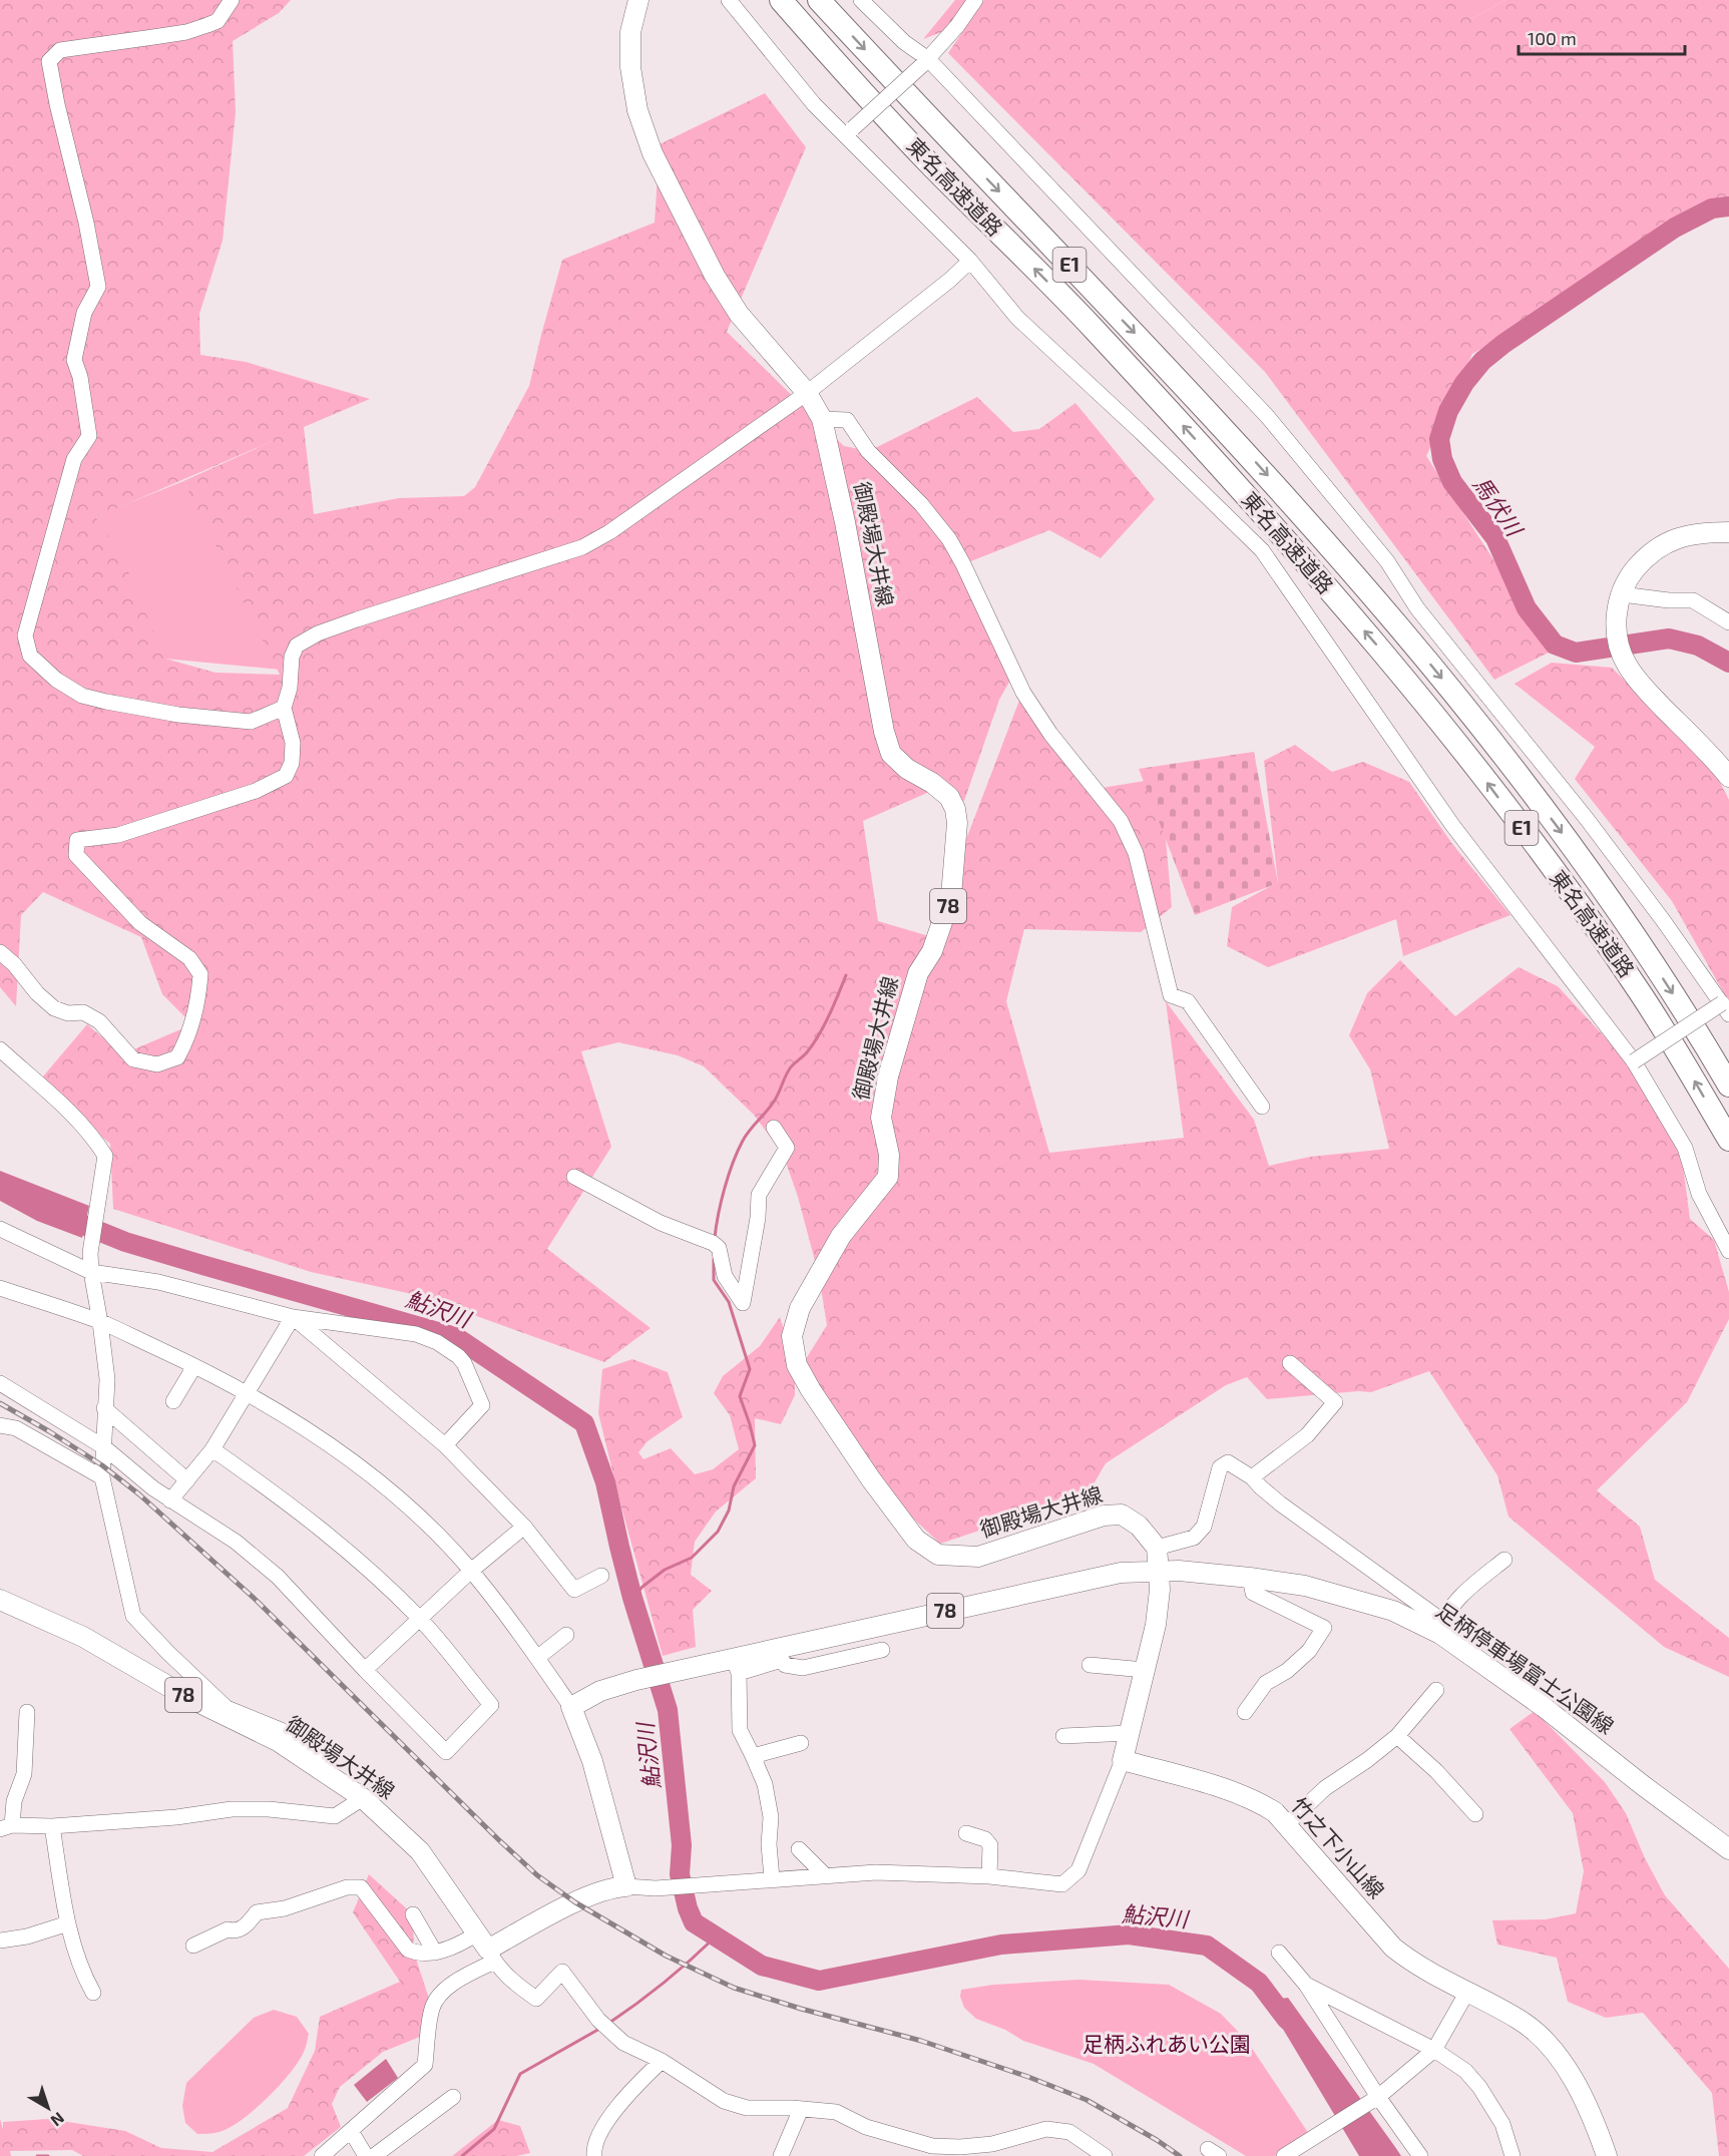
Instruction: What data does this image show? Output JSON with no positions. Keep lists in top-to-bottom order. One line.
{"streets":{"highway":["東名高速道路","E1"],"main road":["御殿場大井線","78","足柄停車場富士公園線","竹之下小山線"]},"crossings":[["78","足柄停車場富士公園線"]],"water":["馬伏川","鮎沢川"],"parks":["足柄ふれあい公園"],"scale_bar":"100 m","north":"bottom right"}
